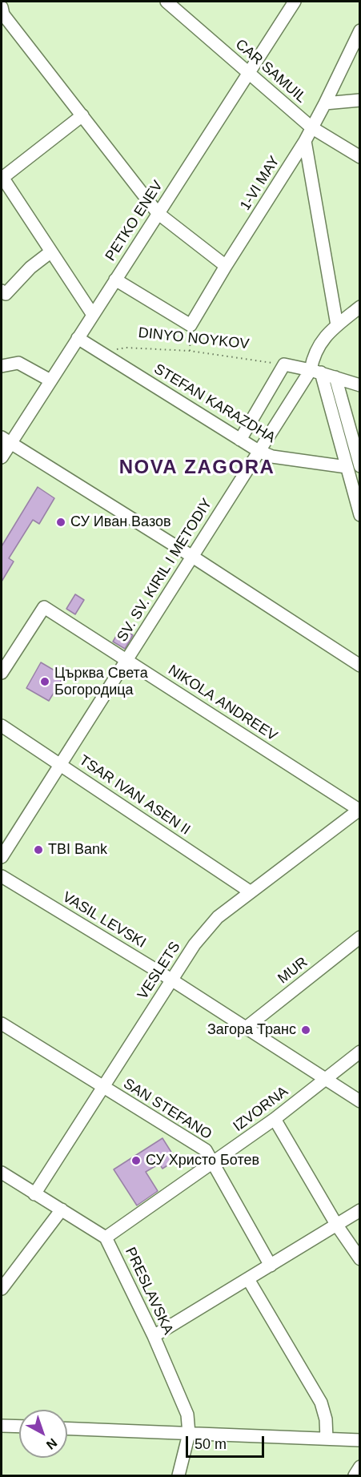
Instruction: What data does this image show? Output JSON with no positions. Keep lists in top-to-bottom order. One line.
{"streets":{"street":["CAR SAMUIL","1-VI MAY","PETKO ENEV","STEFAN KARAZDHA","SV. SV. KIRIL I METODIY","NIKOLA ANDREEV","TSAR IVAN ASEN II","VASIL LEVSKI","VESLETS","MUR","SAN STEFANO","IZVORNA","PRESLAVSKA"],"path":["DINYO NOYKOV"]},"crossings":[["CAR SAMUIL","1-VI MAY"],["CAR SAMUIL","PETKO ENEV"],["PETKO ENEV","STEFAN KARAZDHA"],["DINYO NOYKOV","STEFAN KARAZDHA"],["STEFAN KARAZDHA","SV. SV. KIRIL I METODIY"],["SV. SV. KIRIL I METODIY","NIKOLA ANDREEV"],["SV. SV. KIRIL I METODIY","TSAR IVAN ASEN II"],["NIKOLA ANDREEV","VESLETS"],["TSAR IVAN ASEN II","VESLETS"],["VASIL LEVSKI","VESLETS"],["VASIL LEVSKI","MUR"],["VASIL LEVSKI","IZVORNA"],["VESLETS","SAN STEFANO"],["VESLETS","PRESLAVSKA"],["SAN STEFANO","IZVORNA"],["IZVORNA","PRESLAVSKA"]],"districts":["NOVA ZAGORA"],"places":["СУ Иван Вазов","Църква Света Богородица","TBI Bank","Загора Транс","СУ Христо Ботев"],"scale_bar":"50 m","north":"bottom right"}
